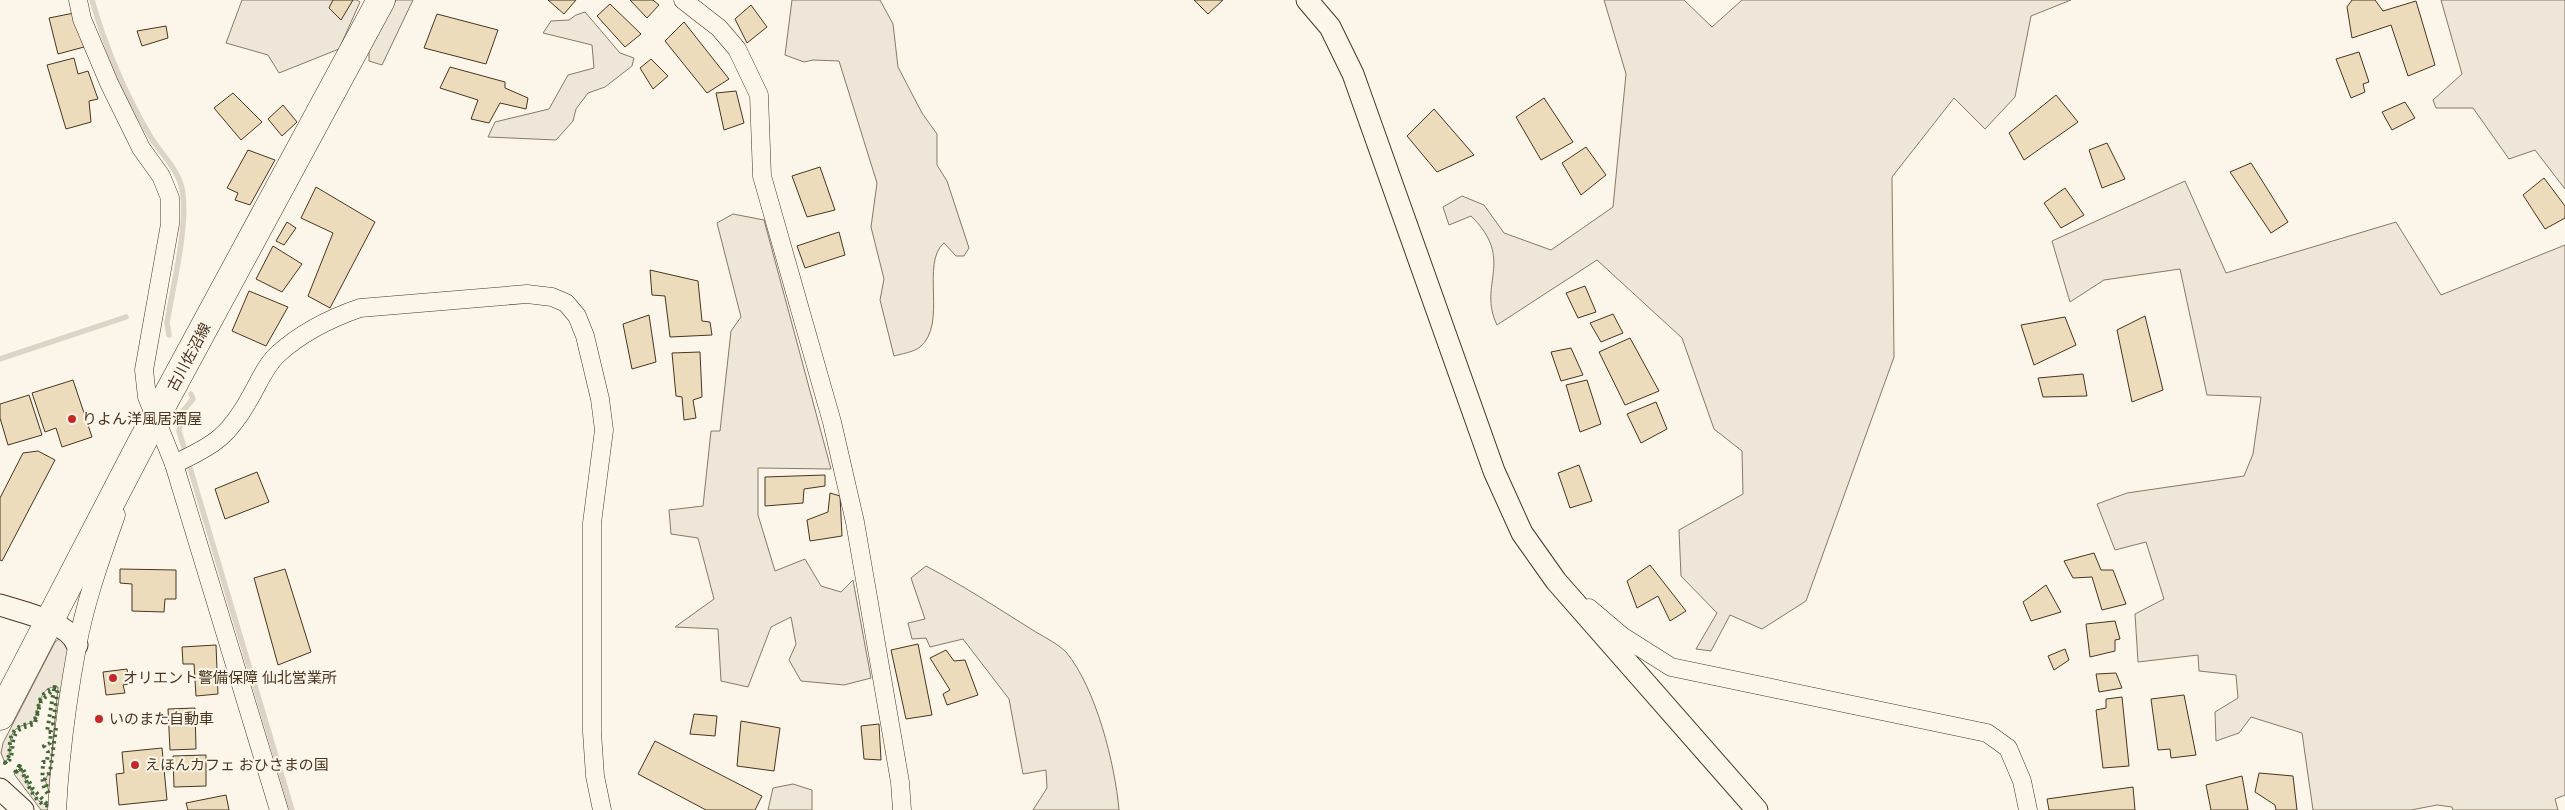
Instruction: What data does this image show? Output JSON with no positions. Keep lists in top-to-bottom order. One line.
{"streets":{"main road":["古川佐沼線"]},"places":["りよん洋風居酒屋","オリエント警備保障 仙北営業所","いのまた自動車","えほんカフェ おひさまの国"]}
